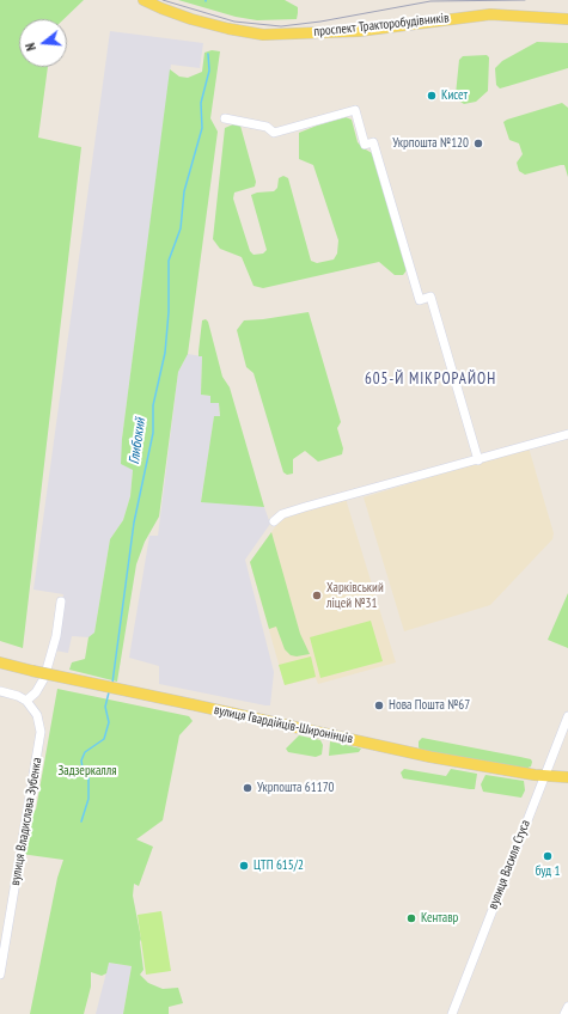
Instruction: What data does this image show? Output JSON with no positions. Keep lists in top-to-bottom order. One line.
{"streets":{"main road":["проспект Тракторобудівників","вулиця Гвардійців-Широнінців"],"street":["вулиця Владислава Зубенка","вулиця Василя Стуса"]},"crossings":[["вулиця Гвардійців-Широнінців","вулиця Василя Стуса"]],"districts":["605-Й МІКРОРАЙОН"],"water":["Глибокий"],"parks":["Задзеркалля"],"places":["Кисет","Укрпошта №120","Харківський ліцей №31","Нова Пошта №67","Укрпошта 61170","буд 1","ЦТП 615/2","Кентавр"],"north":"left"}
